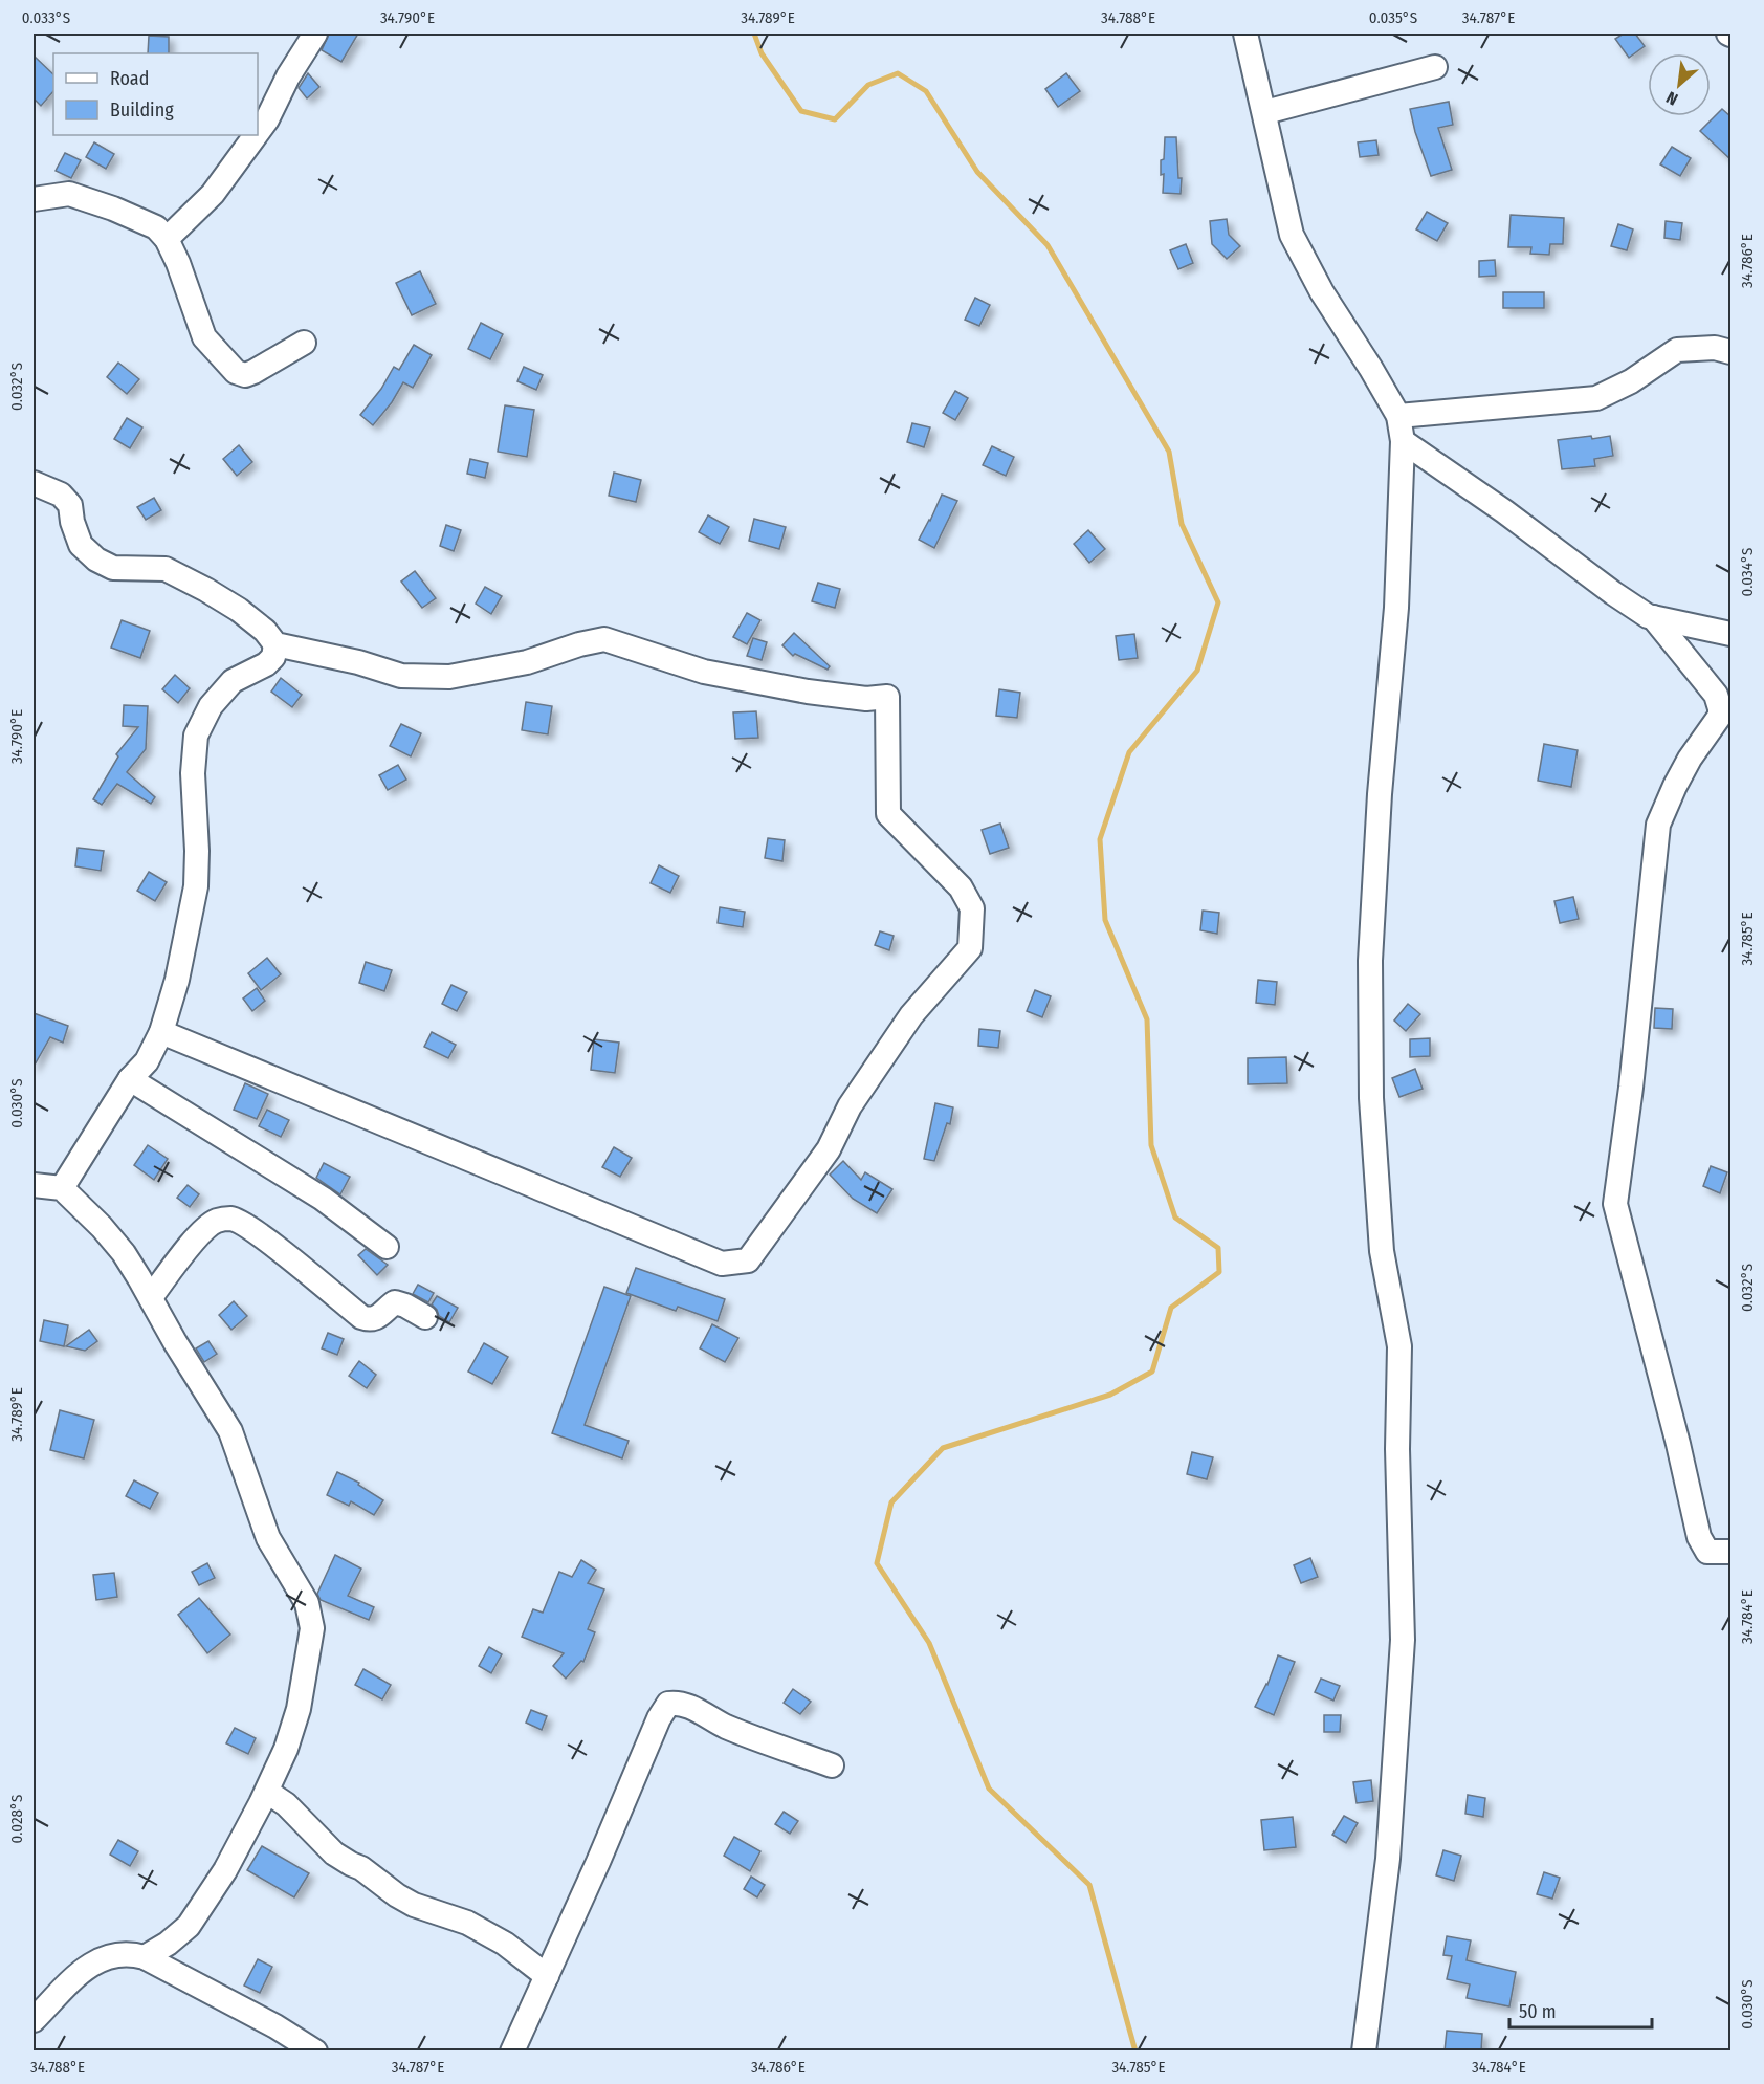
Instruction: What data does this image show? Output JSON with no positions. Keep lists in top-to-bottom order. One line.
{"legend":["Road","Building"],"scale_bar":"50 m","north":"bottom left","coordinates":["0.033°S","34.790°E","34.789°E","34.788°E","0.035°S","34.787°E","34.786°E","0.032°S","0.034°S","34.785°E","0.030°S","34.784°E","0.028°S"]}
